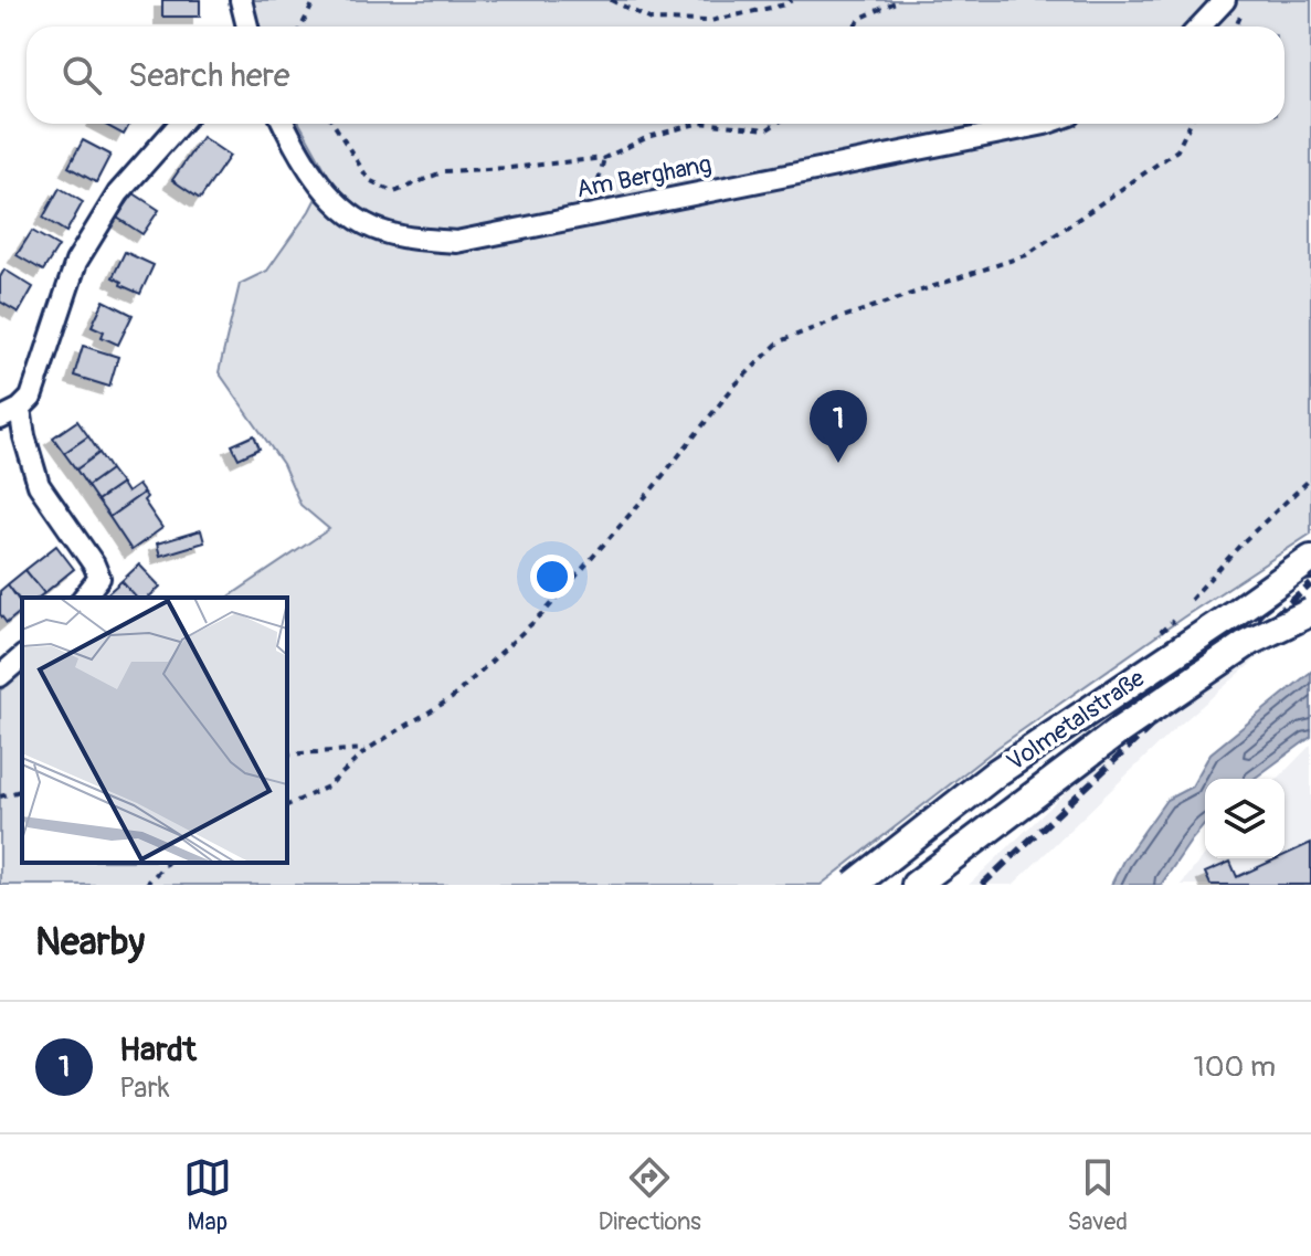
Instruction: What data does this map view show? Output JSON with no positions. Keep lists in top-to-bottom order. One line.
{"streets":{"main road":["Volmetalstraße"],"street":["Am Berghang"]},"page":{"search":"Search here","pins":"1","heading":"Nearby","list":[{"mark":"1","name":"Hardt","note":"Park","value":"100 m"}],"nav":["Map","Directions","Saved"]}}
